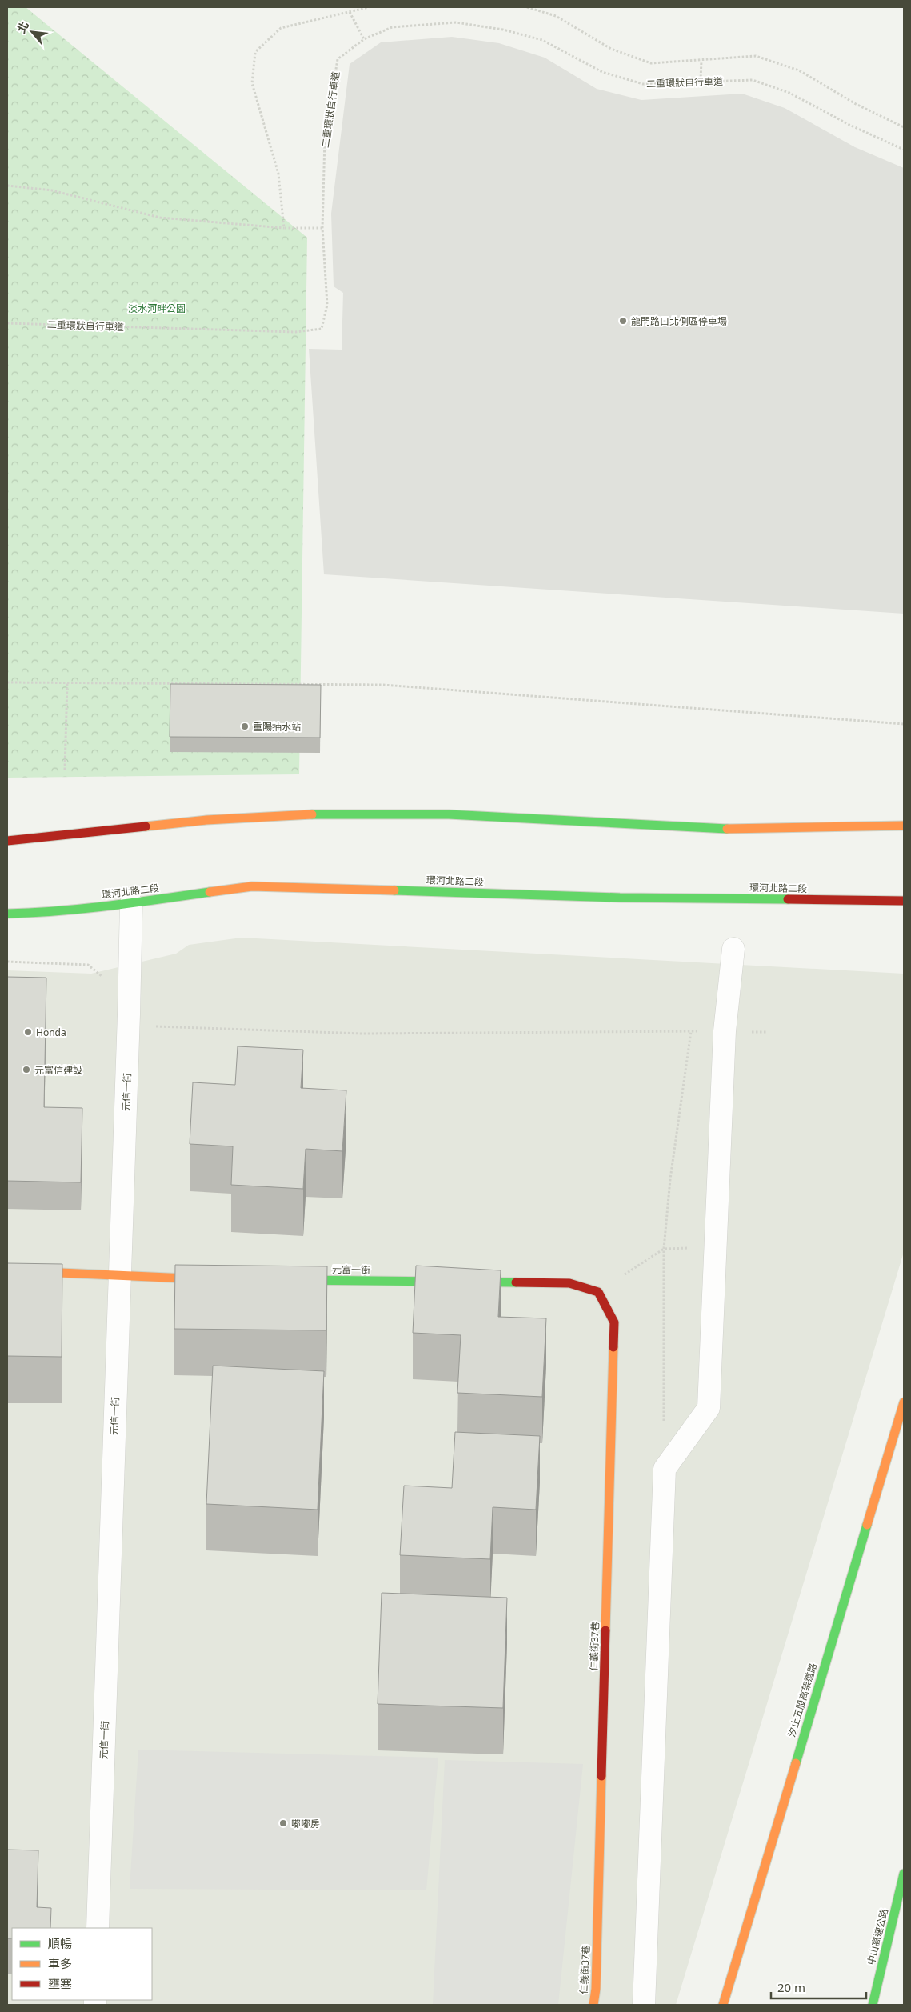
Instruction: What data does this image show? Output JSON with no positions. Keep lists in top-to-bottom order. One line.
{"streets":{"main road":["環河北路二段","元富一街","仁義街37巷","汐止五股高架道路","中山高速公路"],"street":["元信一街"],"path":["二重環狀自行車道"]},"crossings":[["環河北路二段","元信一街"],["元富一街","仁義街37巷"]],"parks":["淡水河畔公園"],"places":["龍門路口北側區停車場","重陽抽水站","Honda","元富信建設","嘟嘟房"],"legend":["順暢","車多","壅塞"],"scale_bar":"20 m","north":"top left"}
